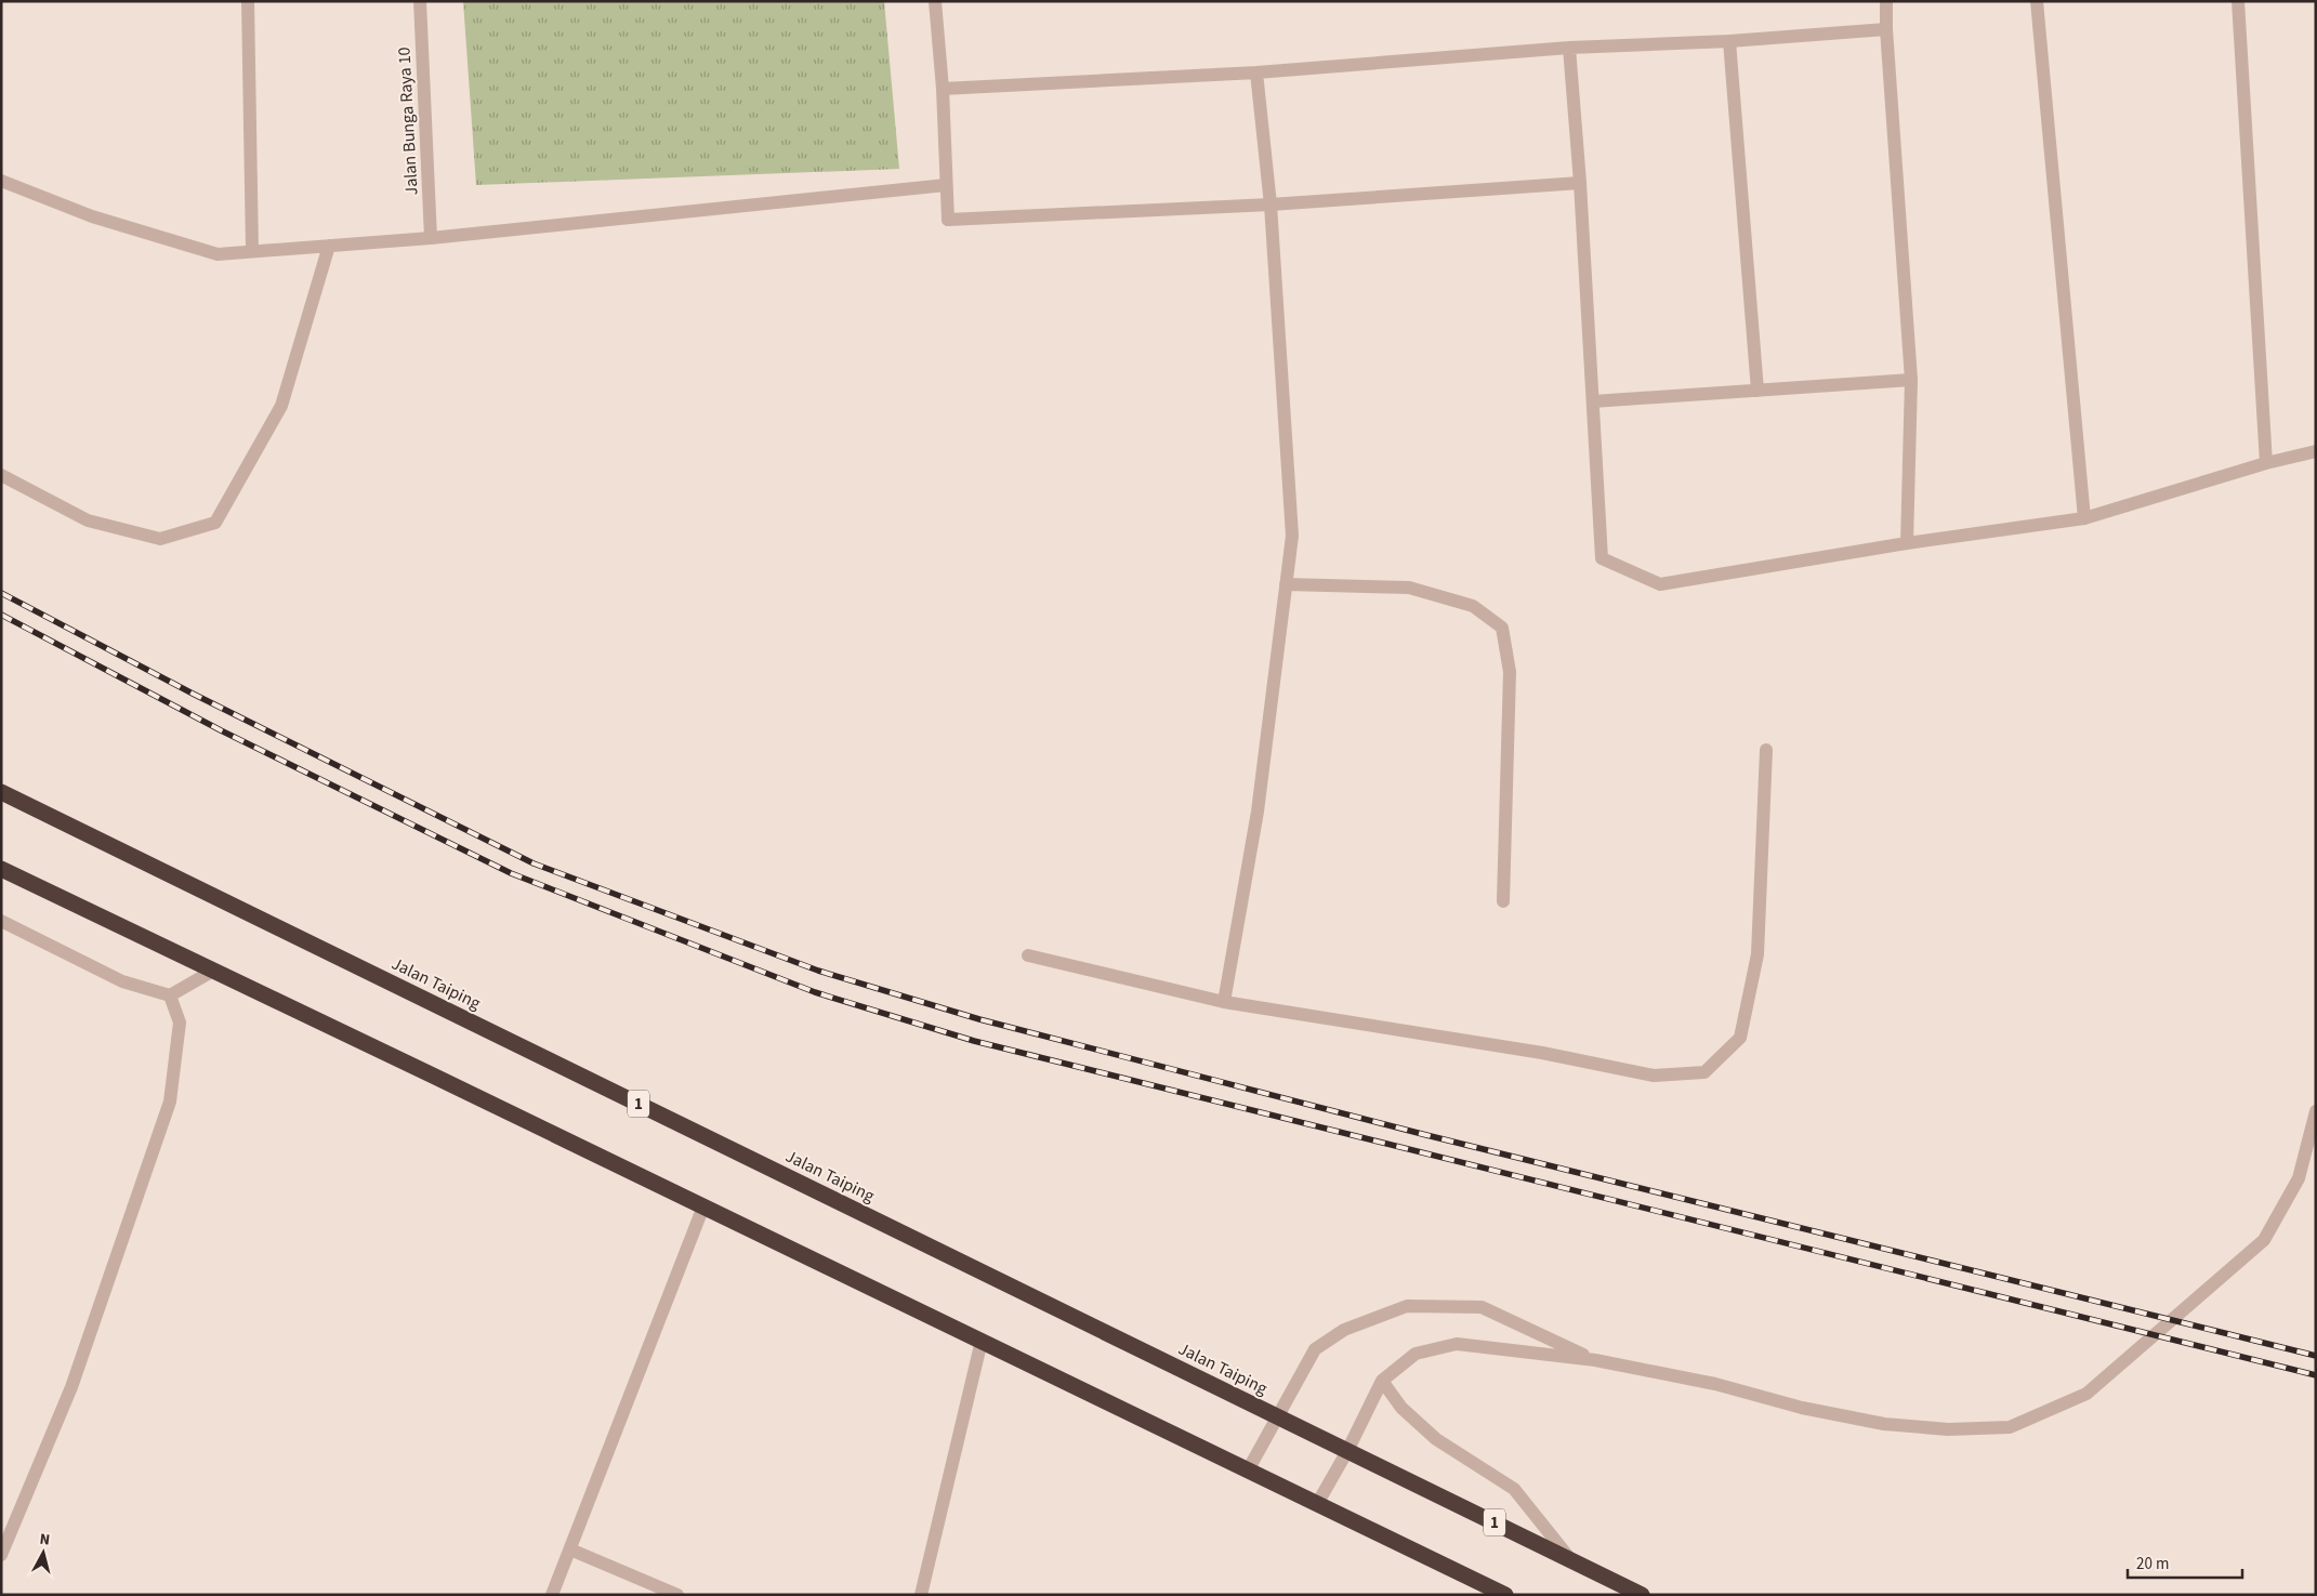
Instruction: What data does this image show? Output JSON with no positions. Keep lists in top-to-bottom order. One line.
{"streets":{"highway":["Jalan Taiping","1"],"street":["Jalan Bunga Raya 10"]},"scale_bar":"20 m","north":"top"}
